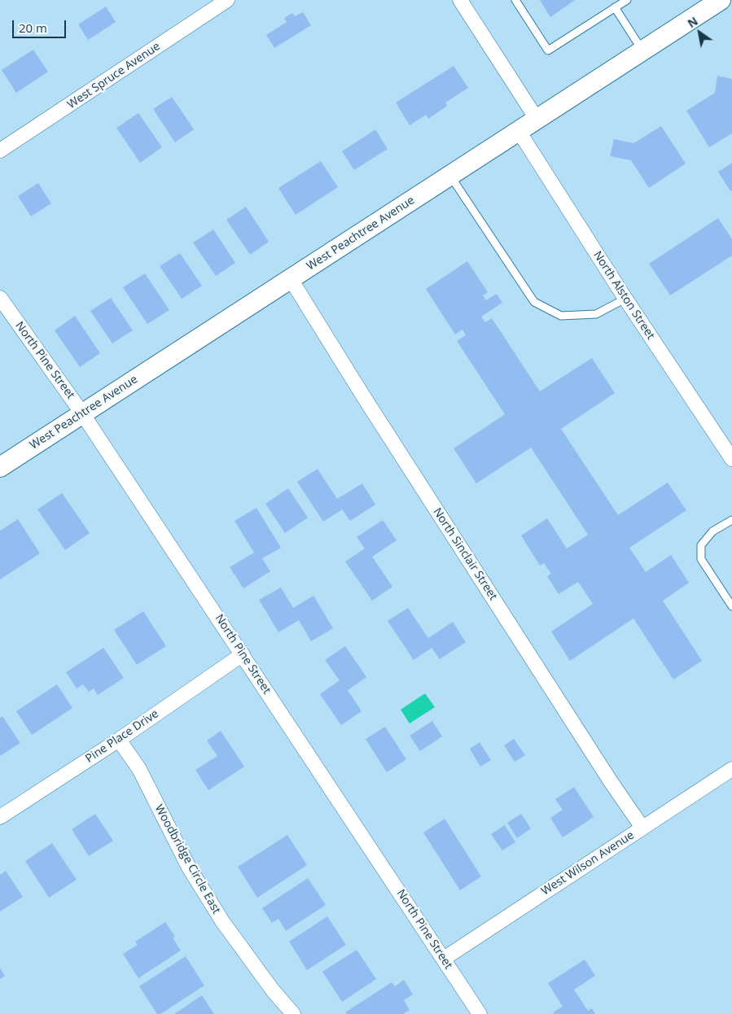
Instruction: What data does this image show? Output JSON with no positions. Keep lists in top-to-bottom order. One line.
{"streets":{"street":["West Spruce Avenue","West Peachtree Avenue","North Alston Street","North Pine Street","North Sinclair Street","Pine Place Drive","Woodbridge Circle East","West Wilson Avenue"]},"crossings":[["West Peachtree Avenue","North Alston Street"],["West Peachtree Avenue","North Pine Street"],["West Peachtree Avenue","North Sinclair Street"],["North Pine Street","Pine Place Drive"],["North Pine Street","West Wilson Avenue"],["North Sinclair Street","West Wilson Avenue"],["Pine Place Drive","Woodbridge Circle East"]],"scale_bar":"20 m","north":"top left"}
